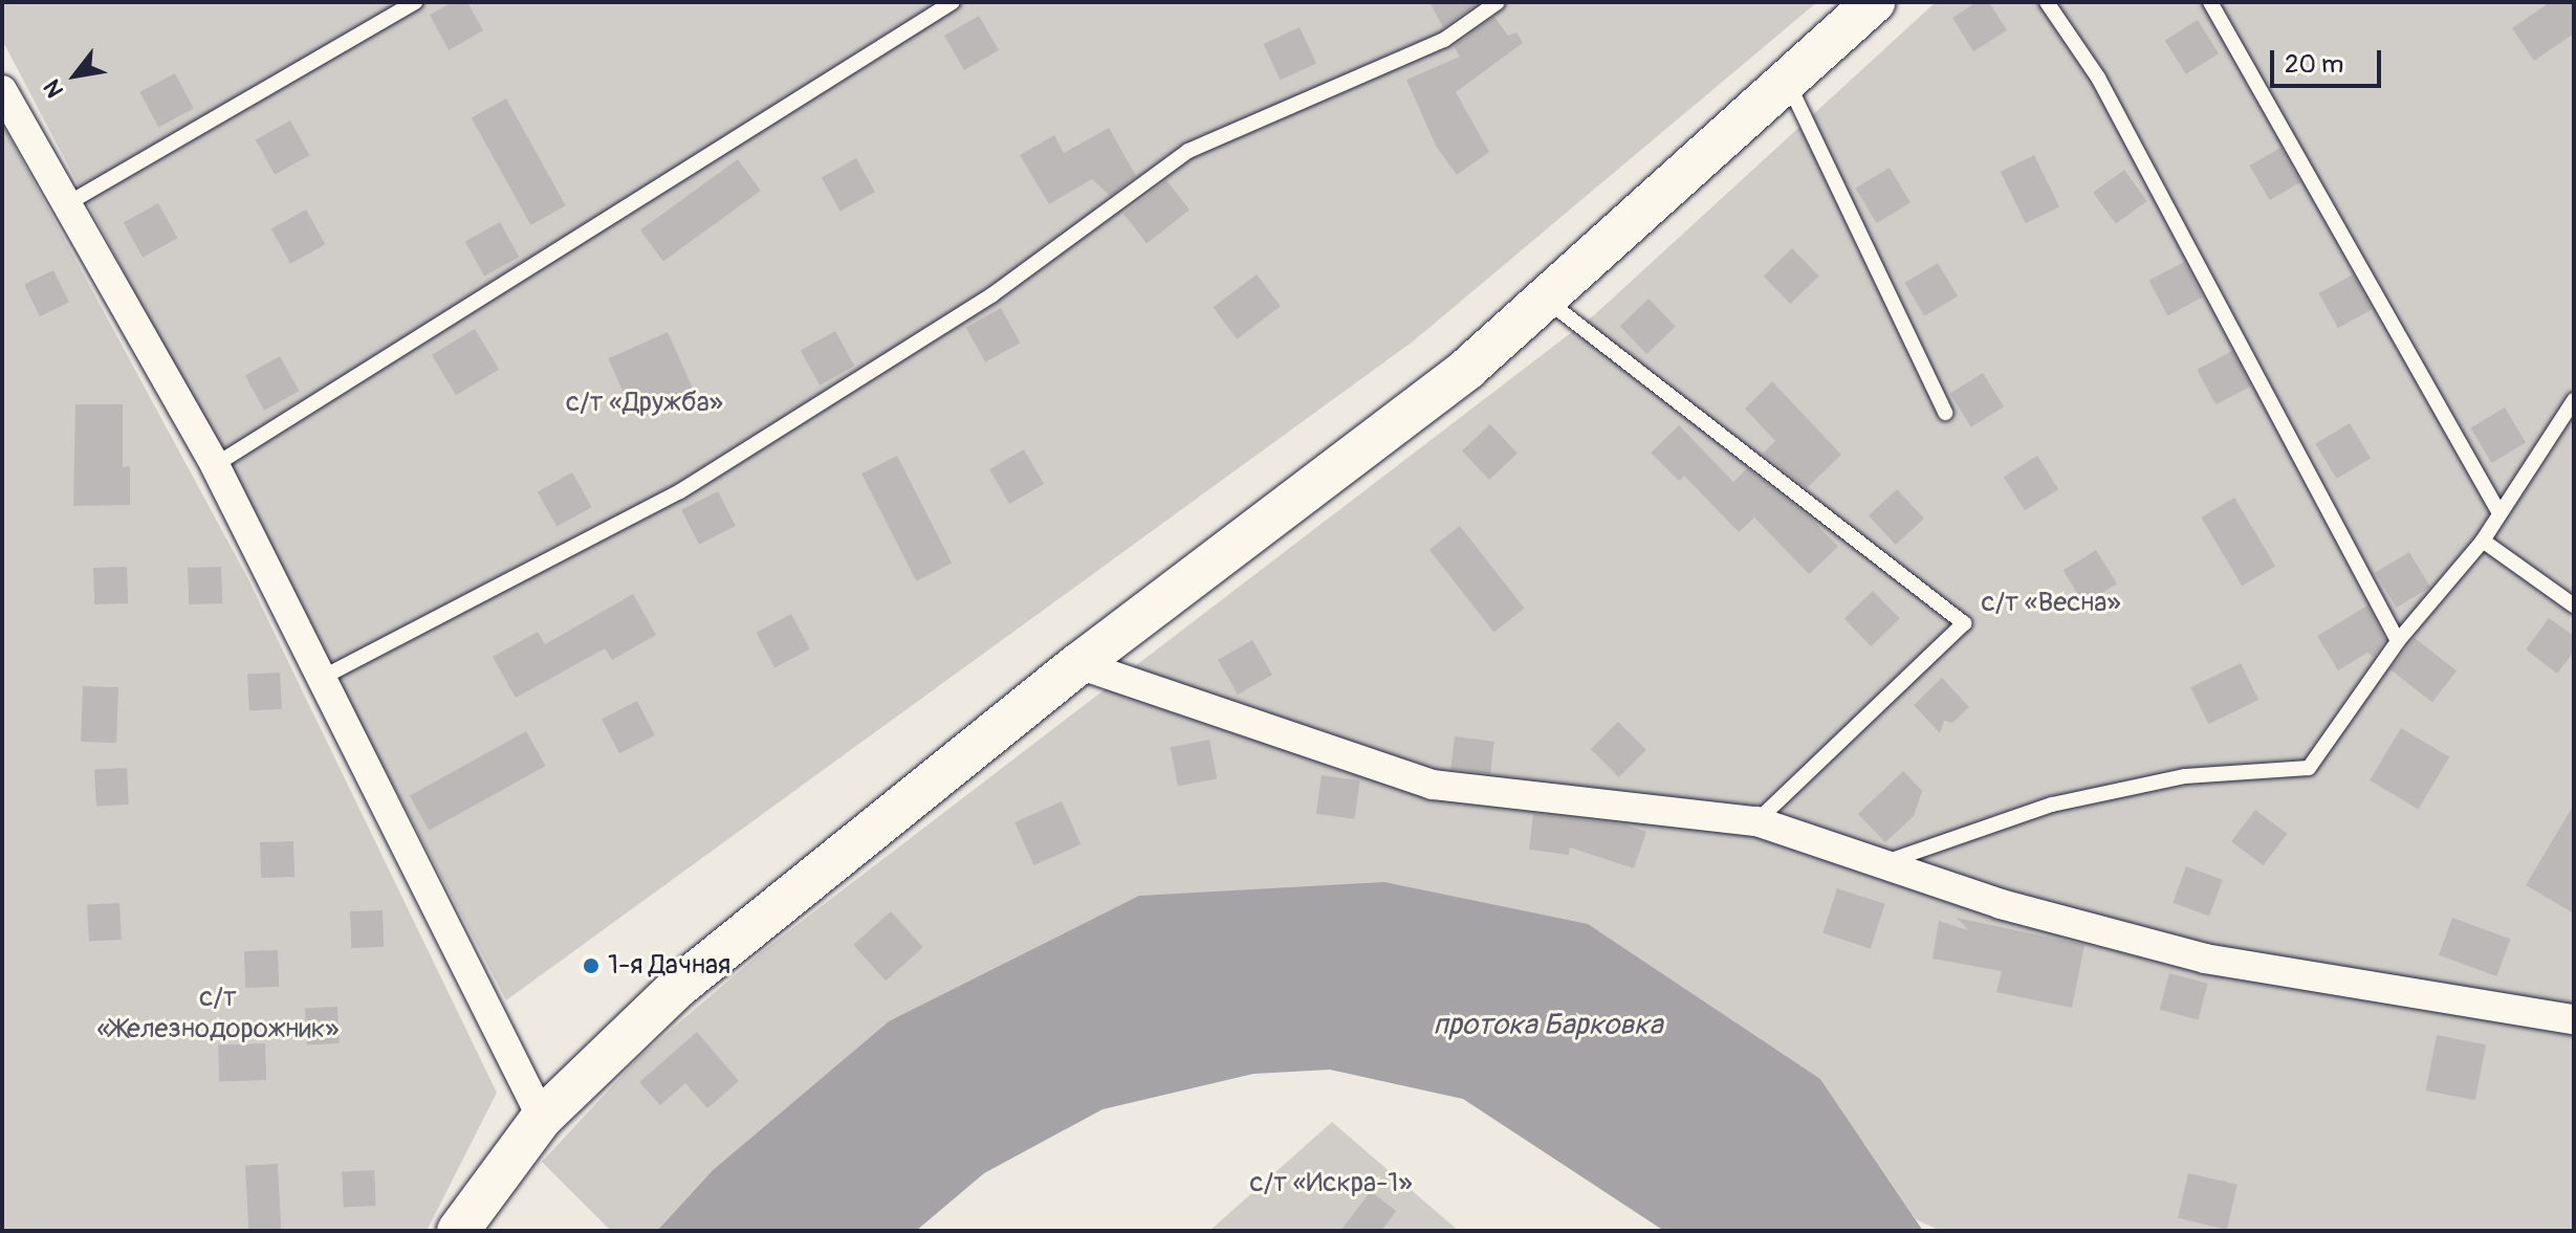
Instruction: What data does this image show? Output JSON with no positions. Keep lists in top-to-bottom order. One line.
{"water":["протока Барковка"],"parks":["с/т «Дружба»","с/т «Весна»","с/т «Железнодорожник»","с/т «Искра-1»"],"places":["1-я Дачная"],"scale_bar":"20 m","north":"bottom left"}
